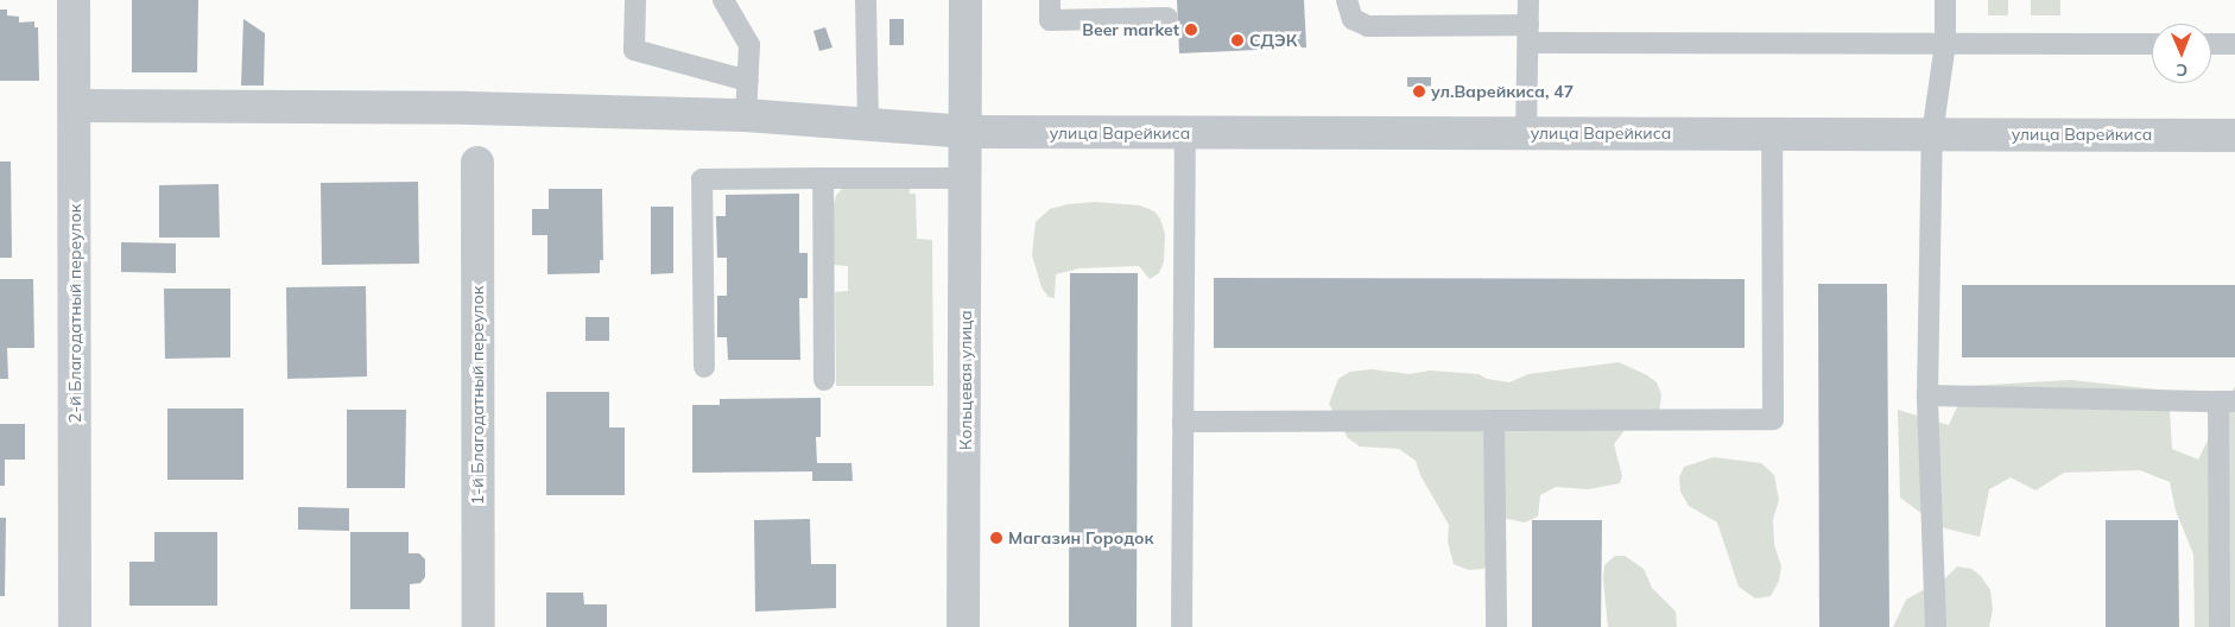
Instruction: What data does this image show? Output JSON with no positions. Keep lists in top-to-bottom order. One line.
{"streets":{"street":["улица Варейкиса","2-й Благодатный переулок","Кольцевая улица","1-й Благодатный переулок"]},"crossings":[["улица Варейкиса","2-й Благодатный переулок"],["улица Варейкиса","Кольцевая улица"]],"places":["Beer market","СДЭК","ул.Варейкиса, 47","Магазин Городок"],"north":"bottom"}
